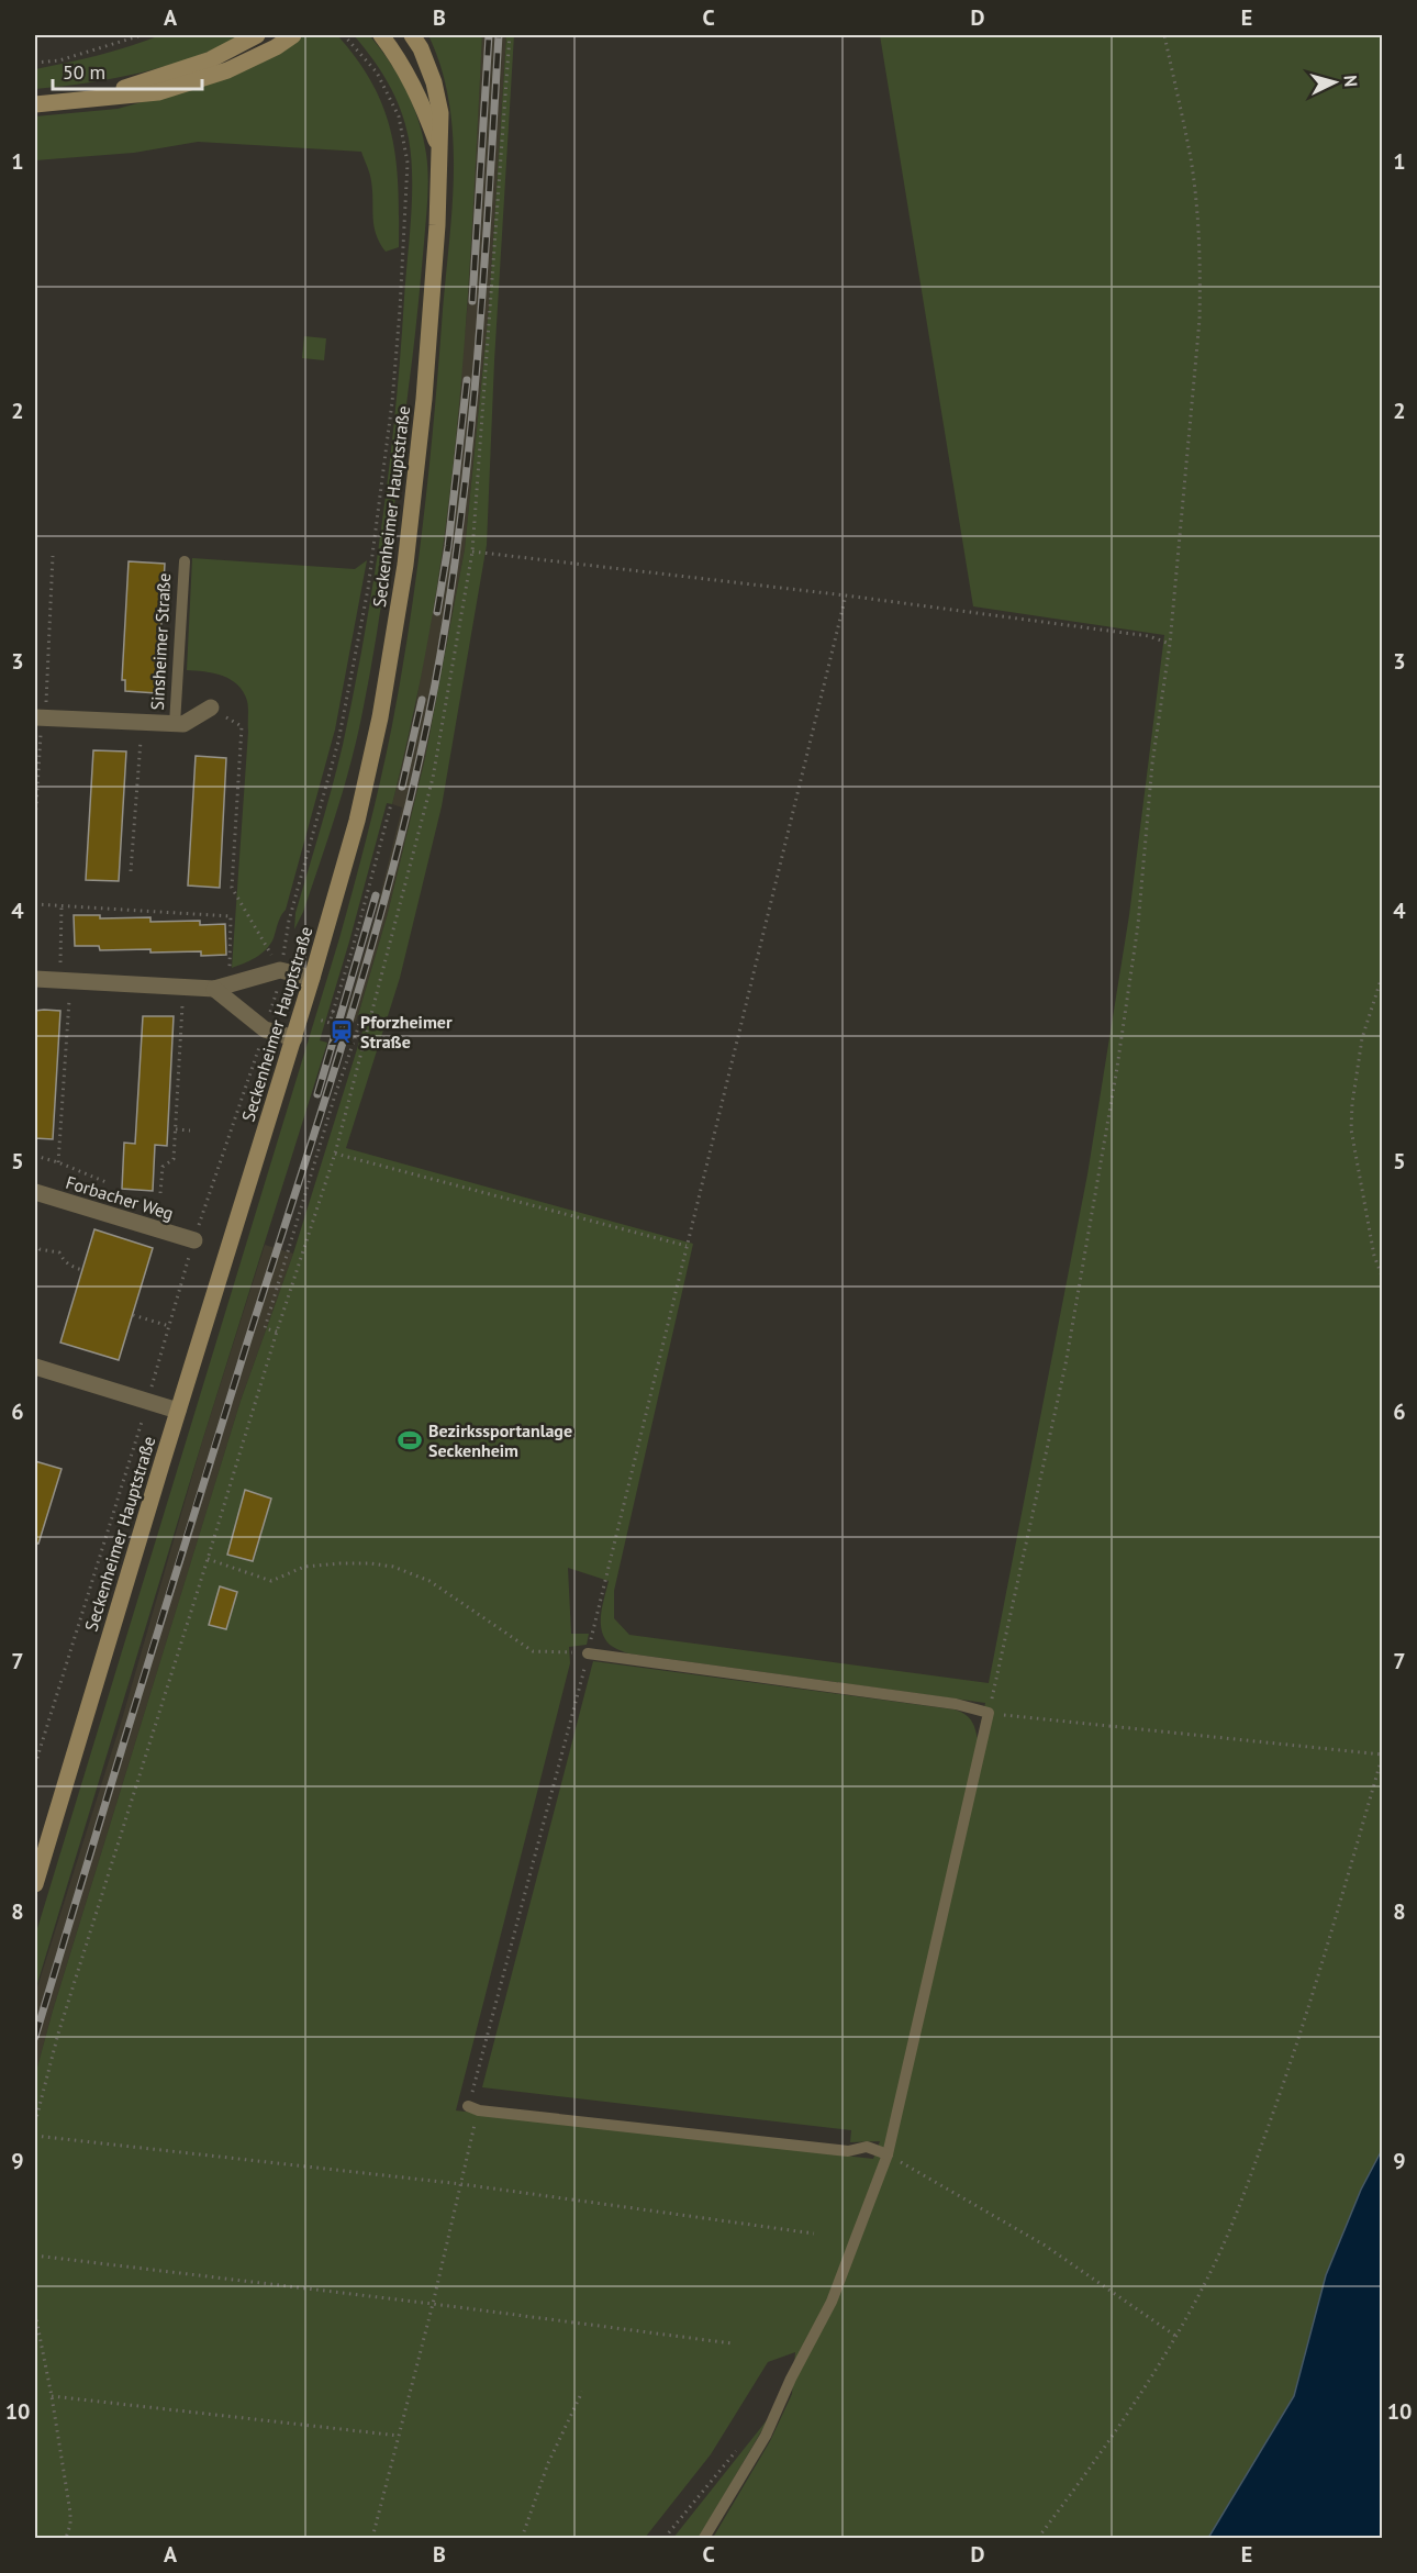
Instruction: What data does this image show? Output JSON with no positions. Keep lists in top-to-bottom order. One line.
{"streets":{"main road":["Seckenheimer Hauptstraße"],"street":["Sinsheimer Straße","Forbacher Weg"]},"places":{"station":["Pforzheimer Straße"],"sports":["Bezirkssportanlage Seckenheim"]},"scale_bar":"50 m","north":"right","grid":{"columns":["A","B","C","D","E"],"rows":["1","2","3","4","5","6","7","8","9","10"]}}
